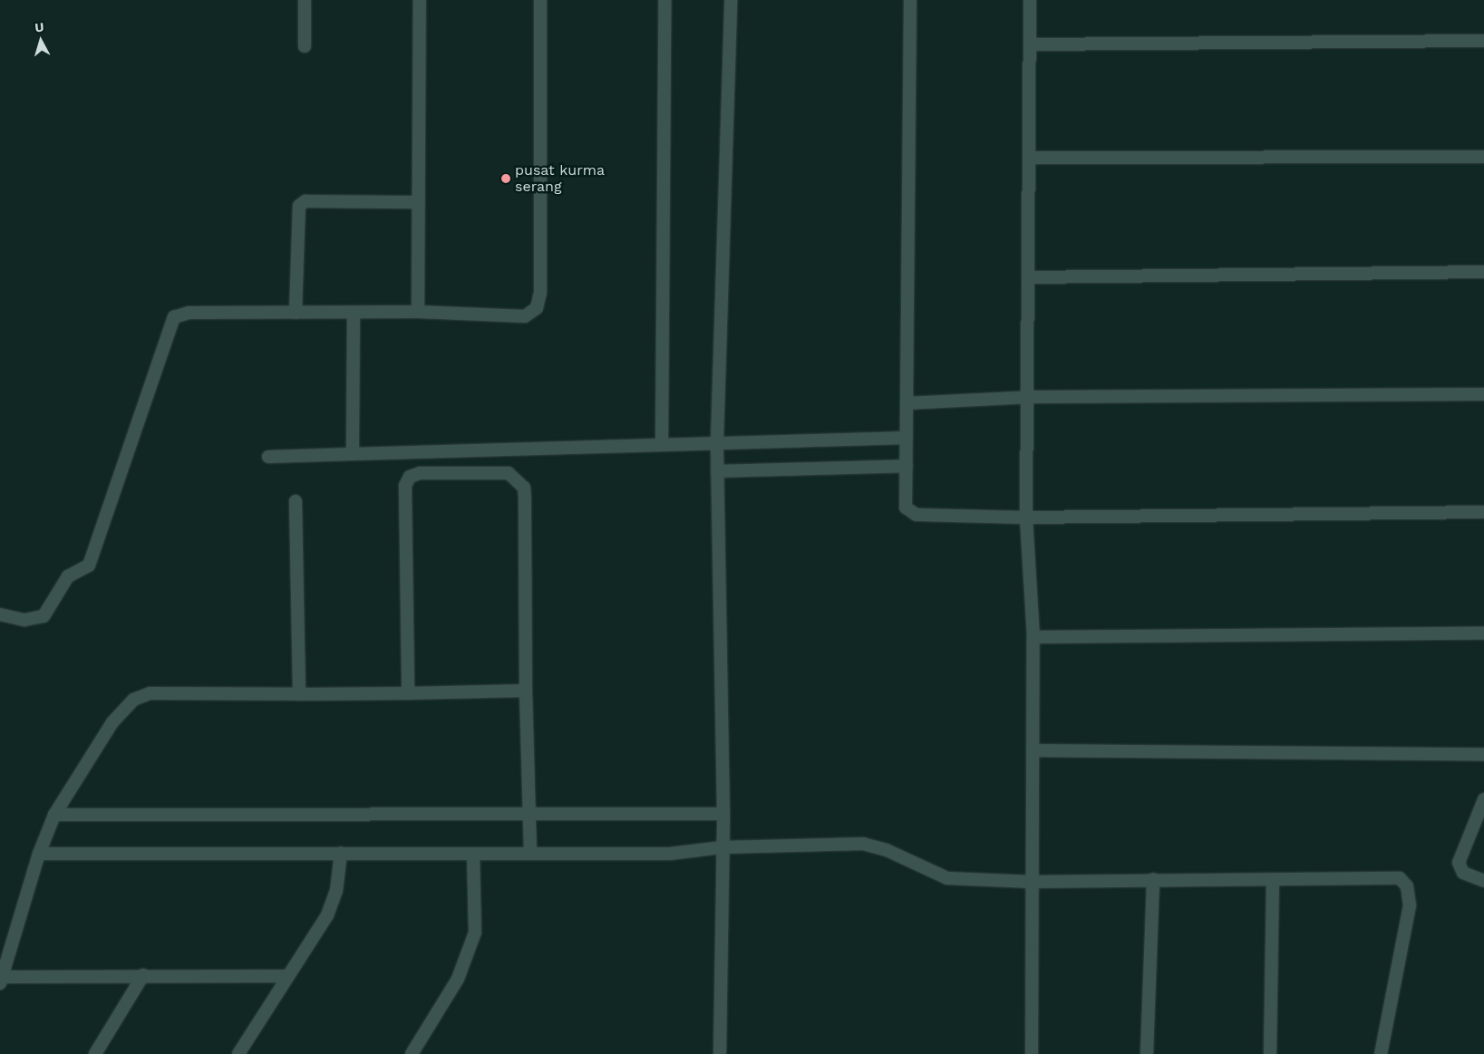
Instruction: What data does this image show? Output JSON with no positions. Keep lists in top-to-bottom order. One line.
{"places":["pusat kurma serang"],"north":"top"}
